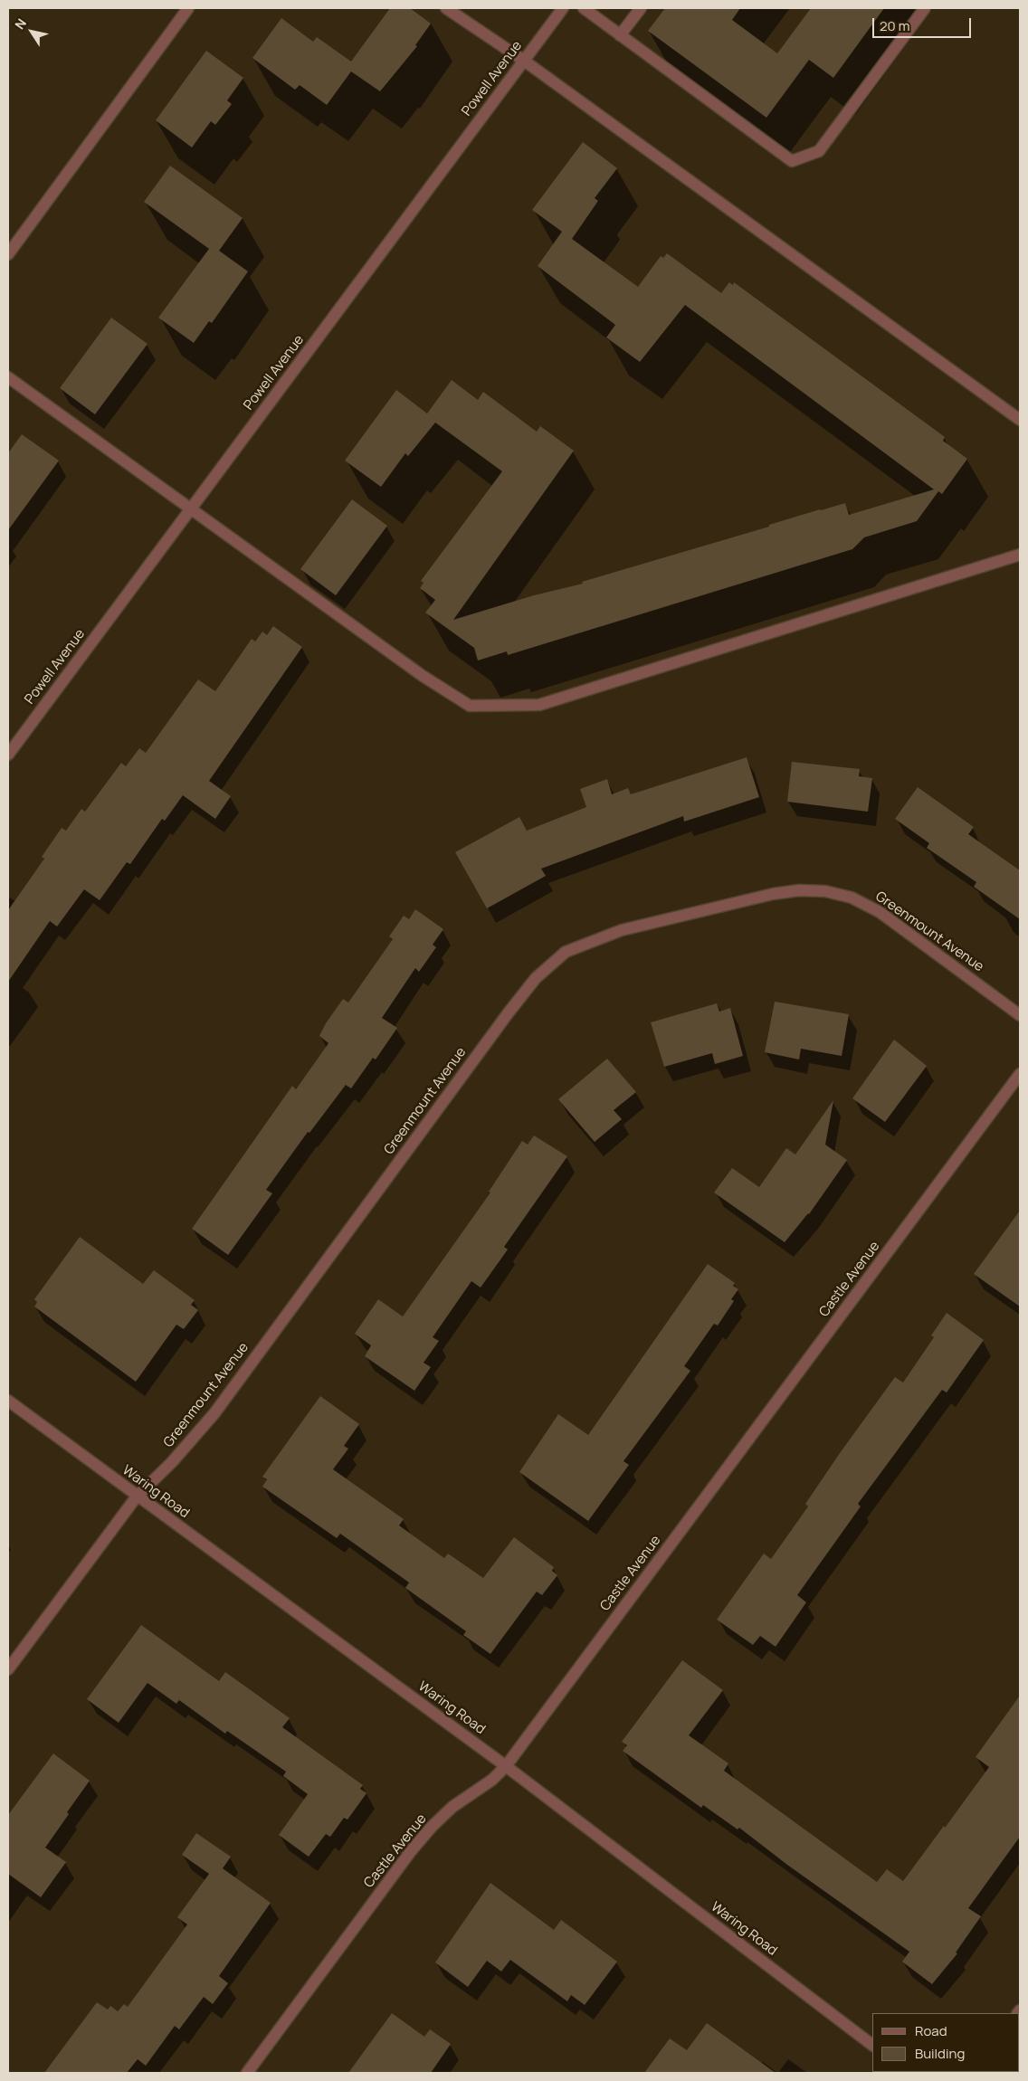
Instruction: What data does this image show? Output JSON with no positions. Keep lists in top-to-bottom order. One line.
{"streets":{"street":["Powell Avenue","Greenmount Avenue","Castle Avenue","Waring Road"]},"crossings":[["Greenmount Avenue","Waring Road"],["Castle Avenue","Waring Road"]],"legend":["Road","Building"],"scale_bar":"20 m","north":"top left"}
